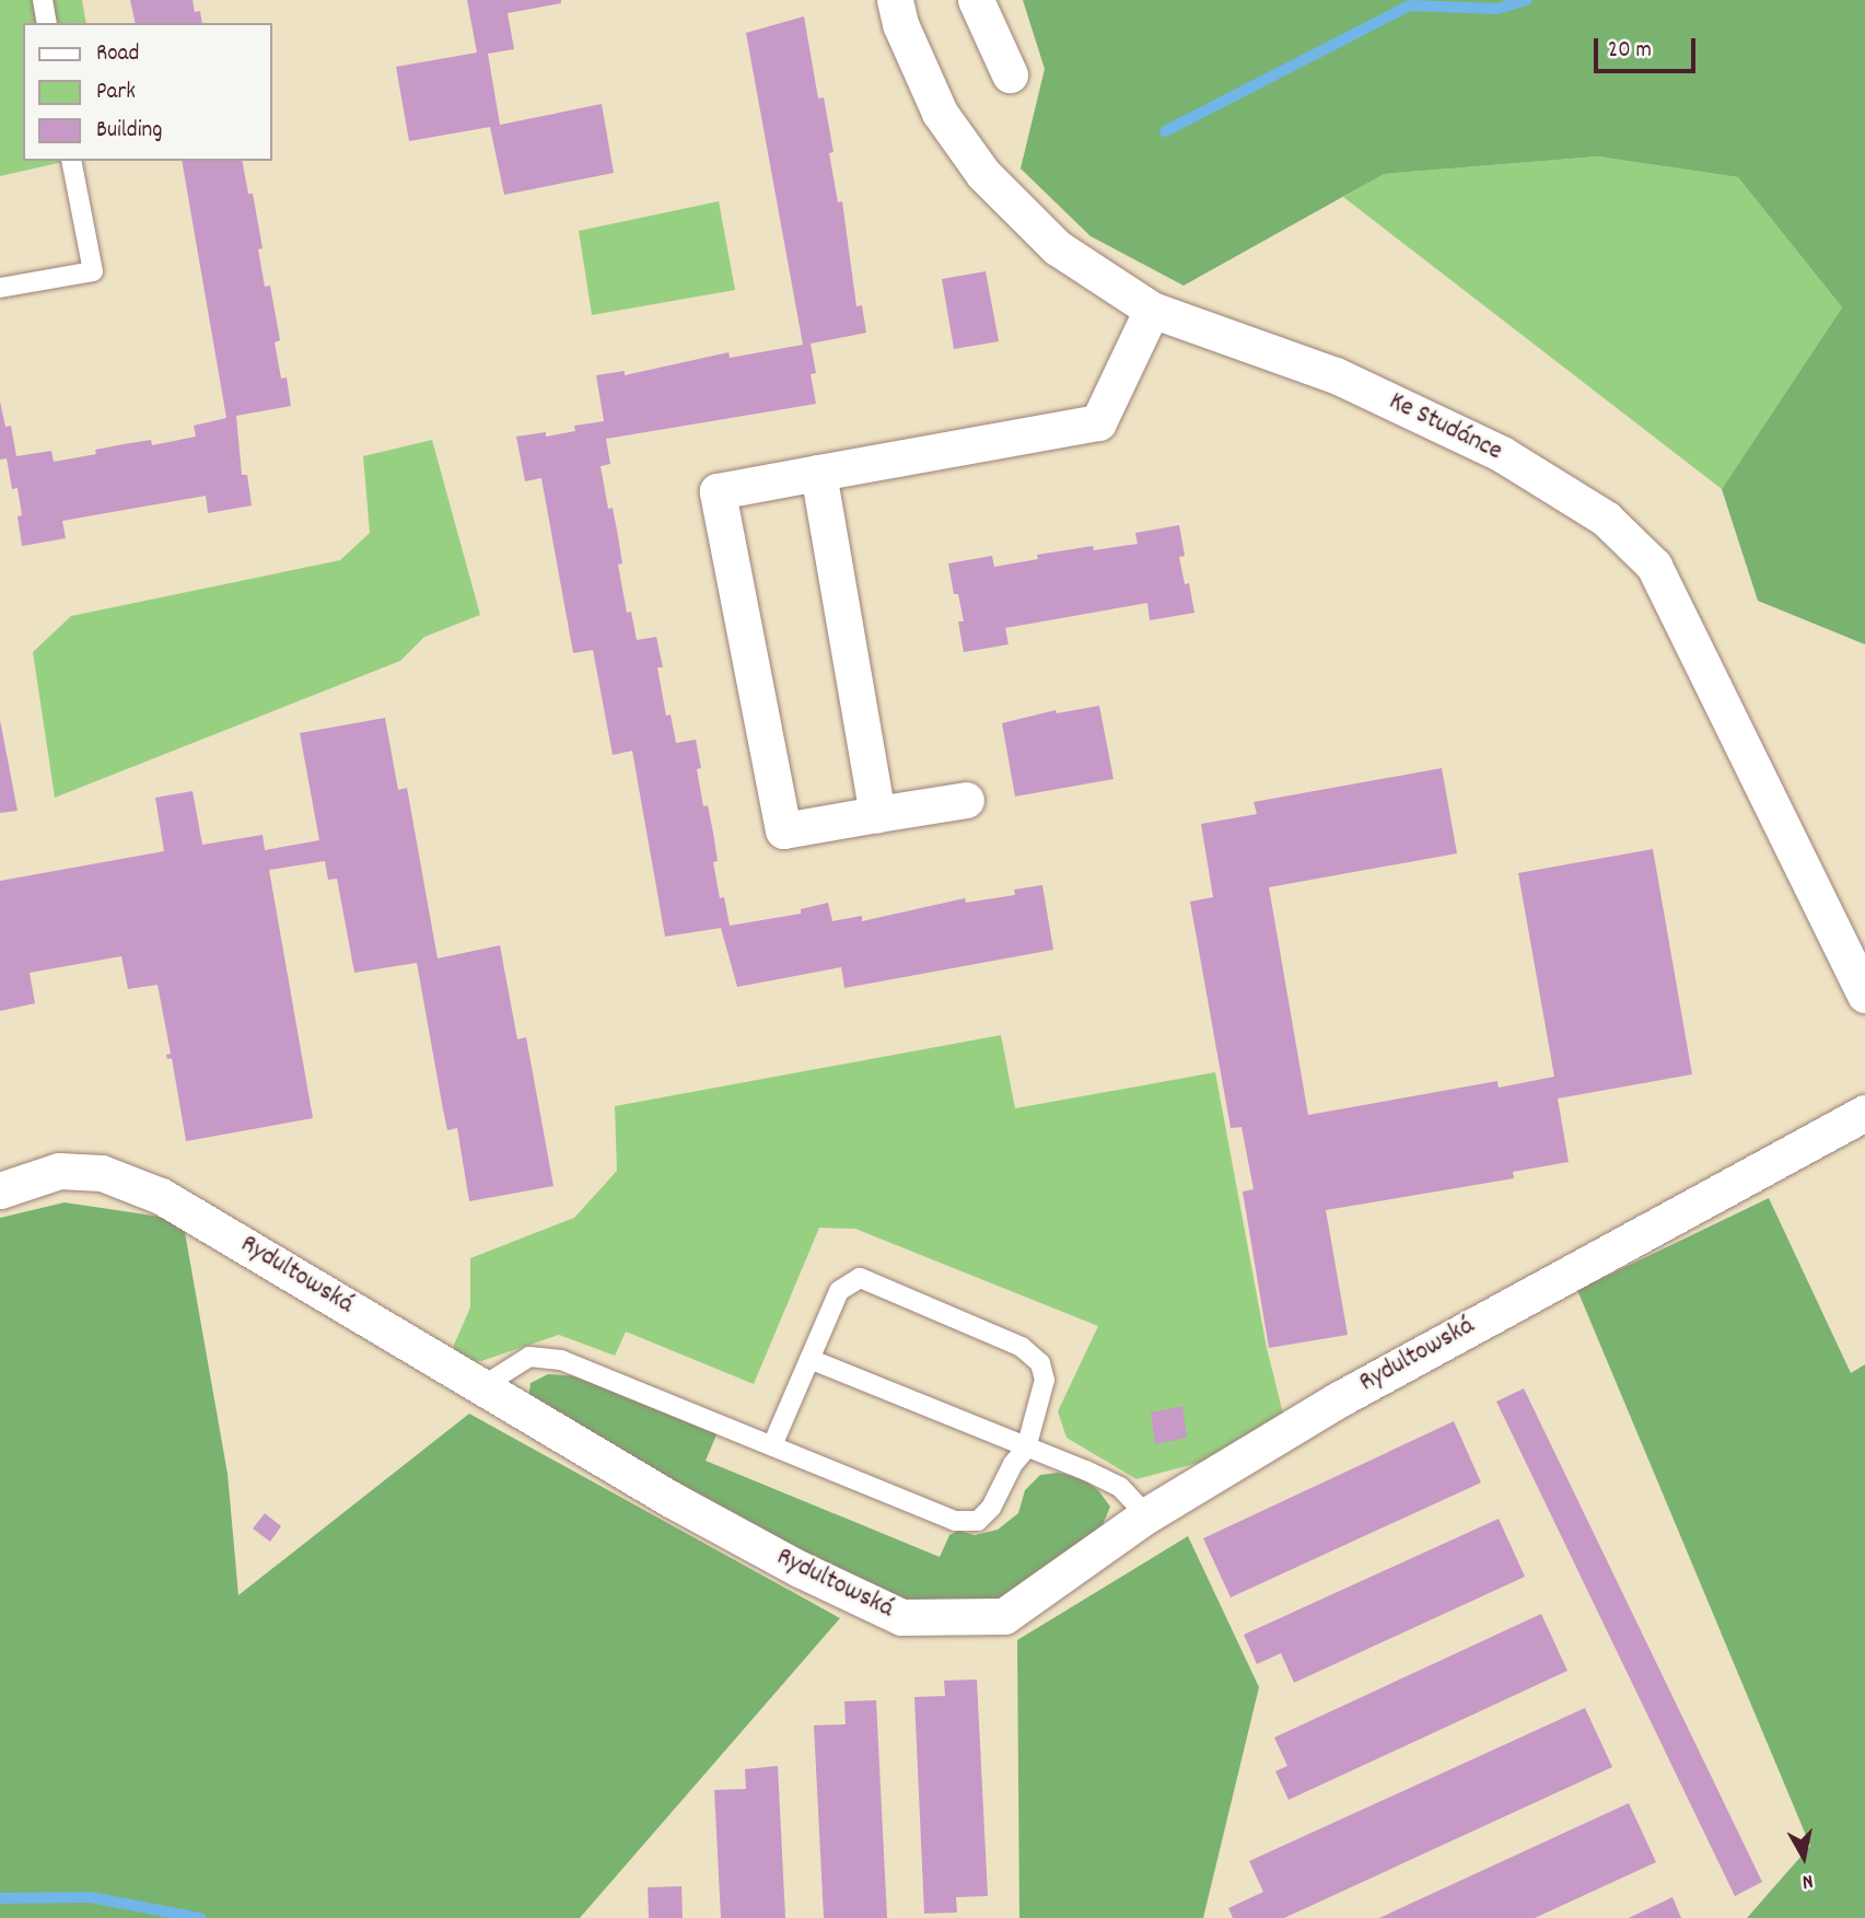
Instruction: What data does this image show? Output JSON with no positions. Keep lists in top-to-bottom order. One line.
{"streets":{"street":["Ke Studánce","Rydultowská"]},"legend":["Road","Park","Building"],"scale_bar":"20 m","north":"bottom"}
